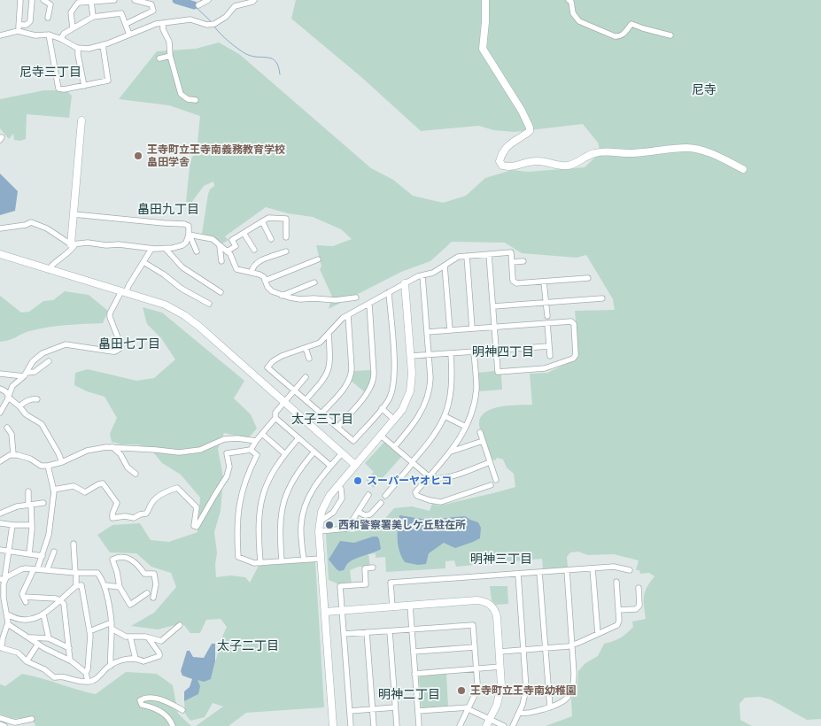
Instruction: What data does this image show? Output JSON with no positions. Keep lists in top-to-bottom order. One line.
{"districts":["尼寺三丁目","尼寺","畠田九丁目","畠田七丁目","明神四丁目","太子三丁目","明神三丁目","太子二丁目","明神二丁目"],"places":["王寺町立王寺南義務教育学校 畠田学舎","スーパーヤオヒコ","西和警察署美しケ丘駐在所","王寺町立王寺南幼稚園"]}
